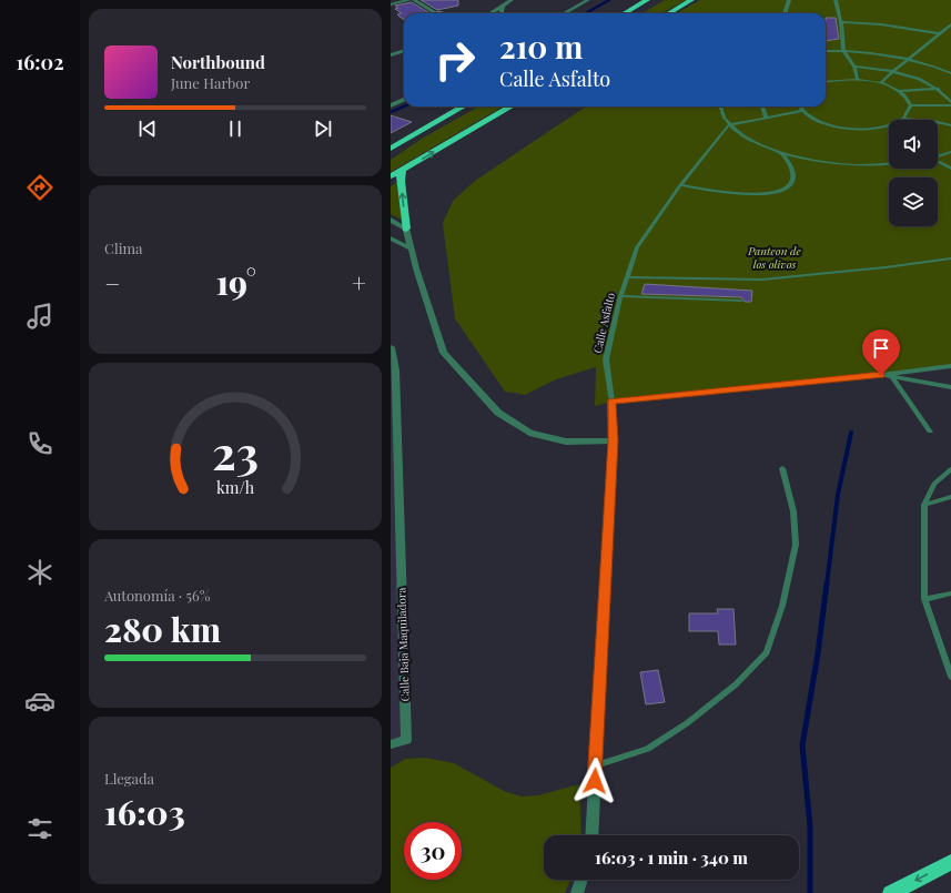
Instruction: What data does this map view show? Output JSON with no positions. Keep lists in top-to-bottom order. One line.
{"streets":{"street":["Calle Baja Maquiladora"],"lane":["Calle Asfalto"]},"parks":["Panteon de los olivos"],"page":{"tabs":"16:02","turn":["210 m","Calle Asfalto"],"song":["Northbound","June Harbor"],"tile":["Clima",["Autonomía · 56%","280 km"],["Llegada","16:03"]],"heat":["−","19°","+"],"limit":"30","trip":"16:03 · 1 min · 340 m","gauge":["23","km/h"]}}
